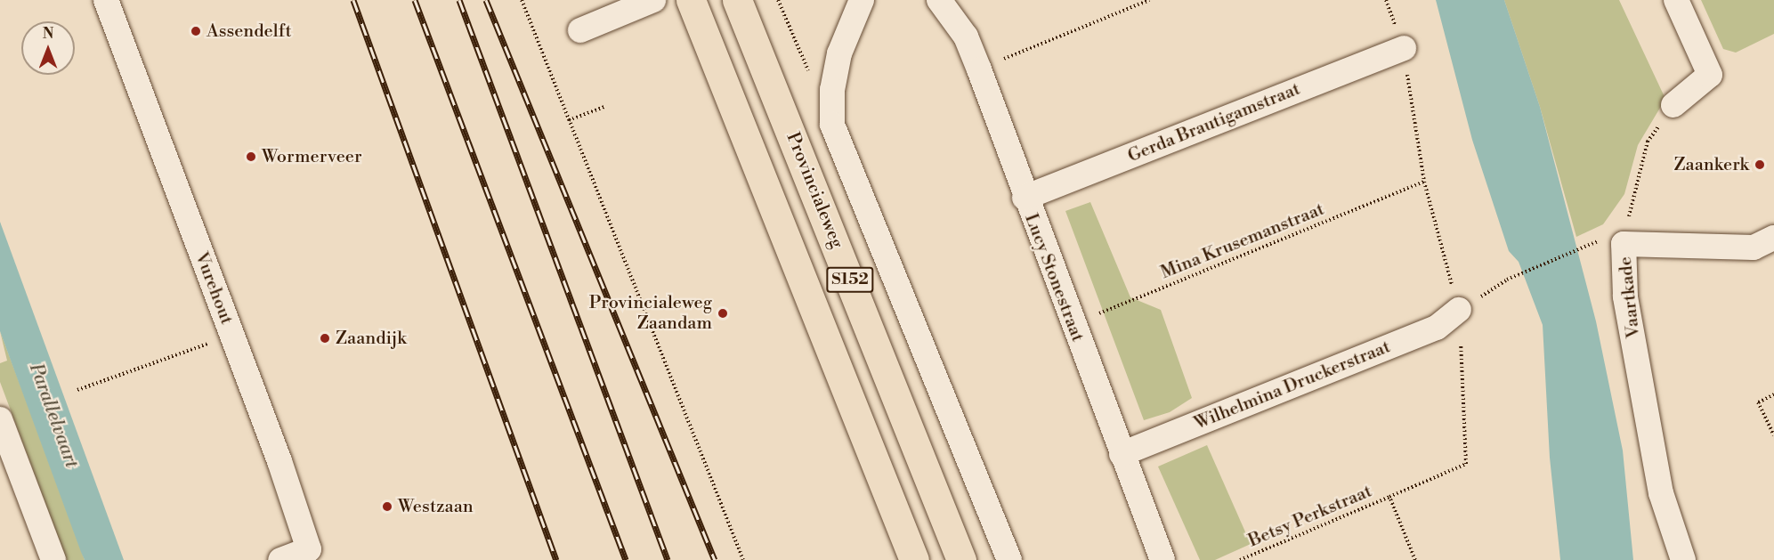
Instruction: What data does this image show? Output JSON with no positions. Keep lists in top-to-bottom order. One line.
{"streets":{"main road":["Provincialeweg","S152"],"street":["Gerda Brautigamstraat","Lucy Stonestraat","Vurehout","Vaartkade","Wilhelmina Druckerstraat"],"path":["Mina Krusemanstraat","Betsy Perkstraat"]},"crossings":[["Gerda Brautigamstraat","Lucy Stonestraat"],["Mina Krusemanstraat","Lucy Stonestraat"],["Lucy Stonestraat","Wilhelmina Druckerstraat"]],"water":["Parallelvaart"],"places":["Assendelft","Wormerveer","Zaankerk","Provincialeweg Zaandam","Zaandijk","Westzaan"],"north":"top"}
